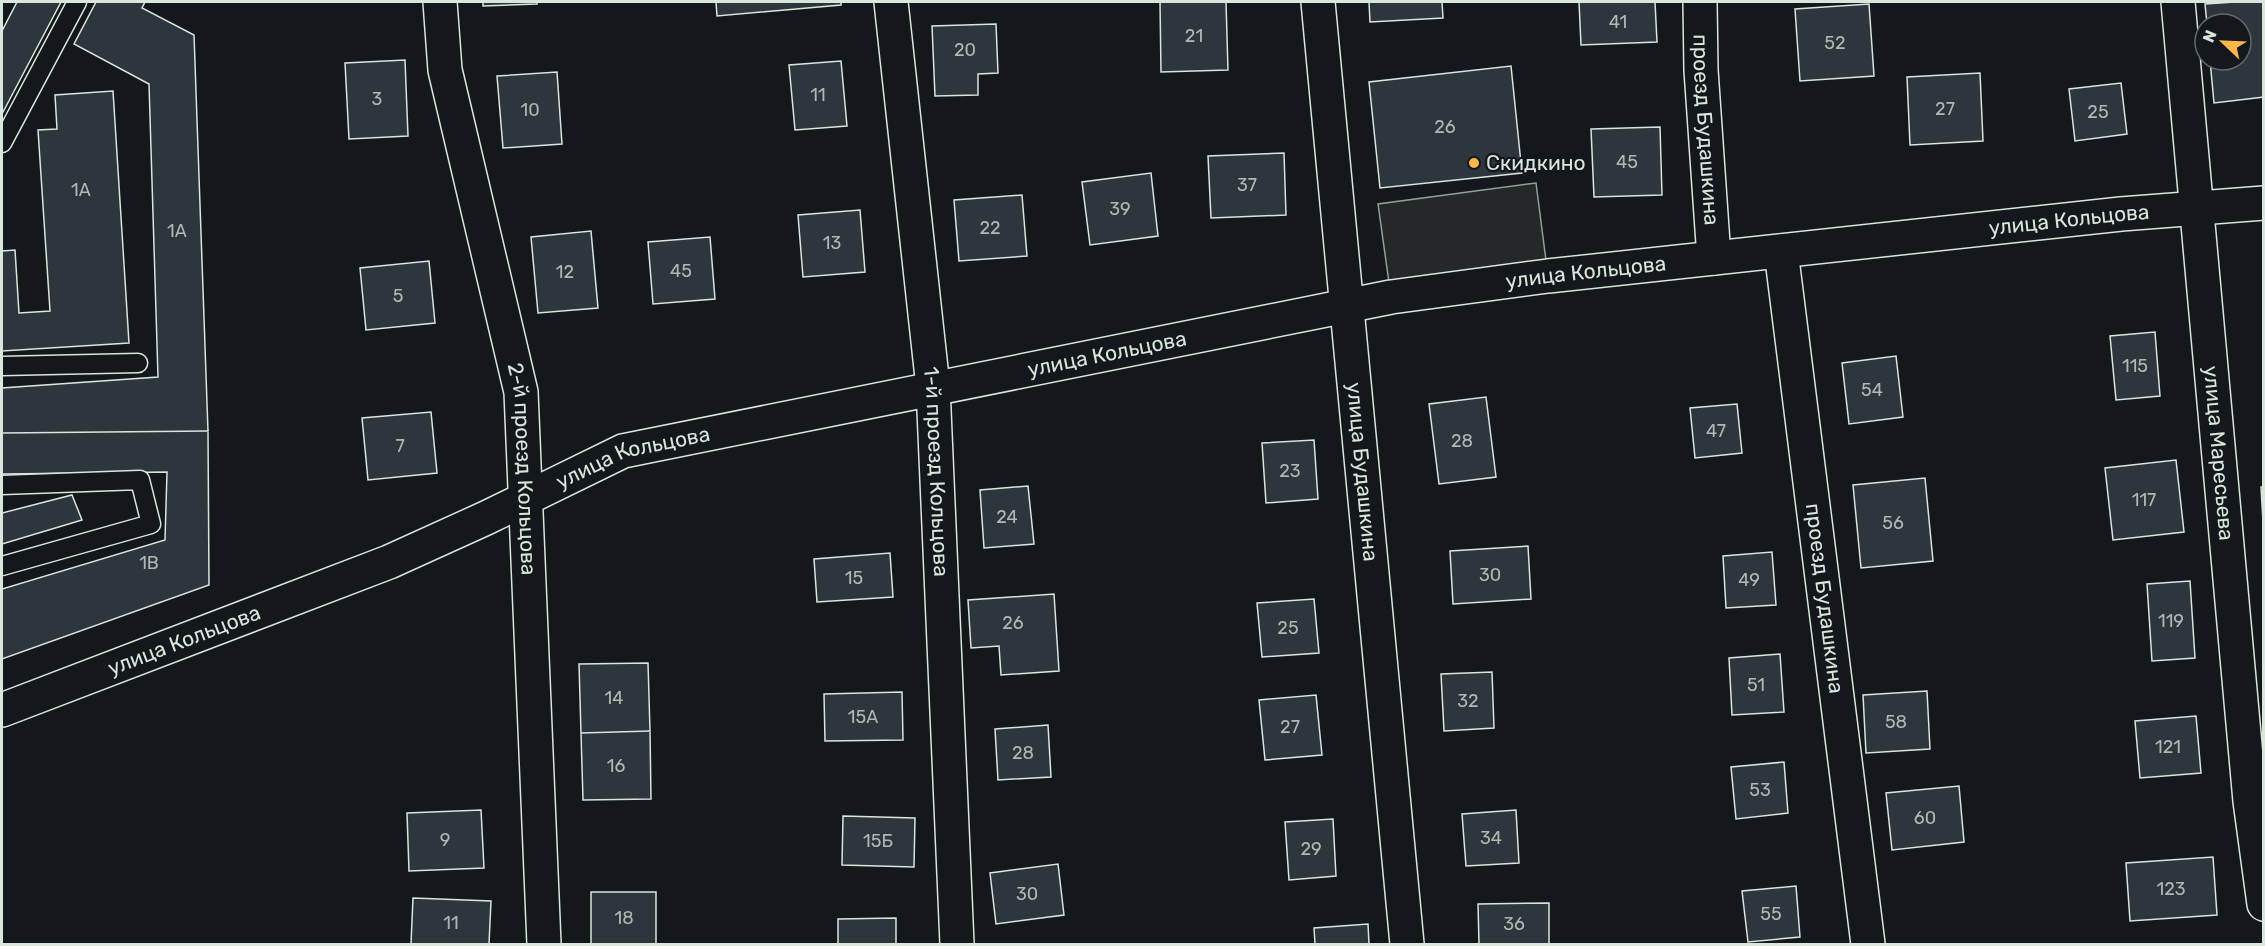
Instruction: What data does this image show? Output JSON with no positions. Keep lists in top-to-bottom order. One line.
{"streets":{"street":["проезд Будашкина","улица Кольцова","улица Маресьева","2-й проезд Кольцова","1-й проезд Кольцова","улица Будашкина"]},"crossings":[["проезд Будашкина","улица Кольцова"],["улица Кольцова","улица Маресьева"],["улица Кольцова","2-й проезд Кольцова"],["улица Кольцова","1-й проезд Кольцова"],["улица Кольцова","улица Будашкина"]],"places":["Скидкино"],"house_numbers":["41","21","52","20","11","3","27","10","25","26","45","37","1А","39","22","1А","13","45","12","5","115","54","47","28","7","23","117","24","56","1В","30","15","49","119","26","25","51","14","32","15А","58","27","121","28","16","53","60","34","9","15Б","29","123","30","55","18","11","36"],"north":"top left"}
